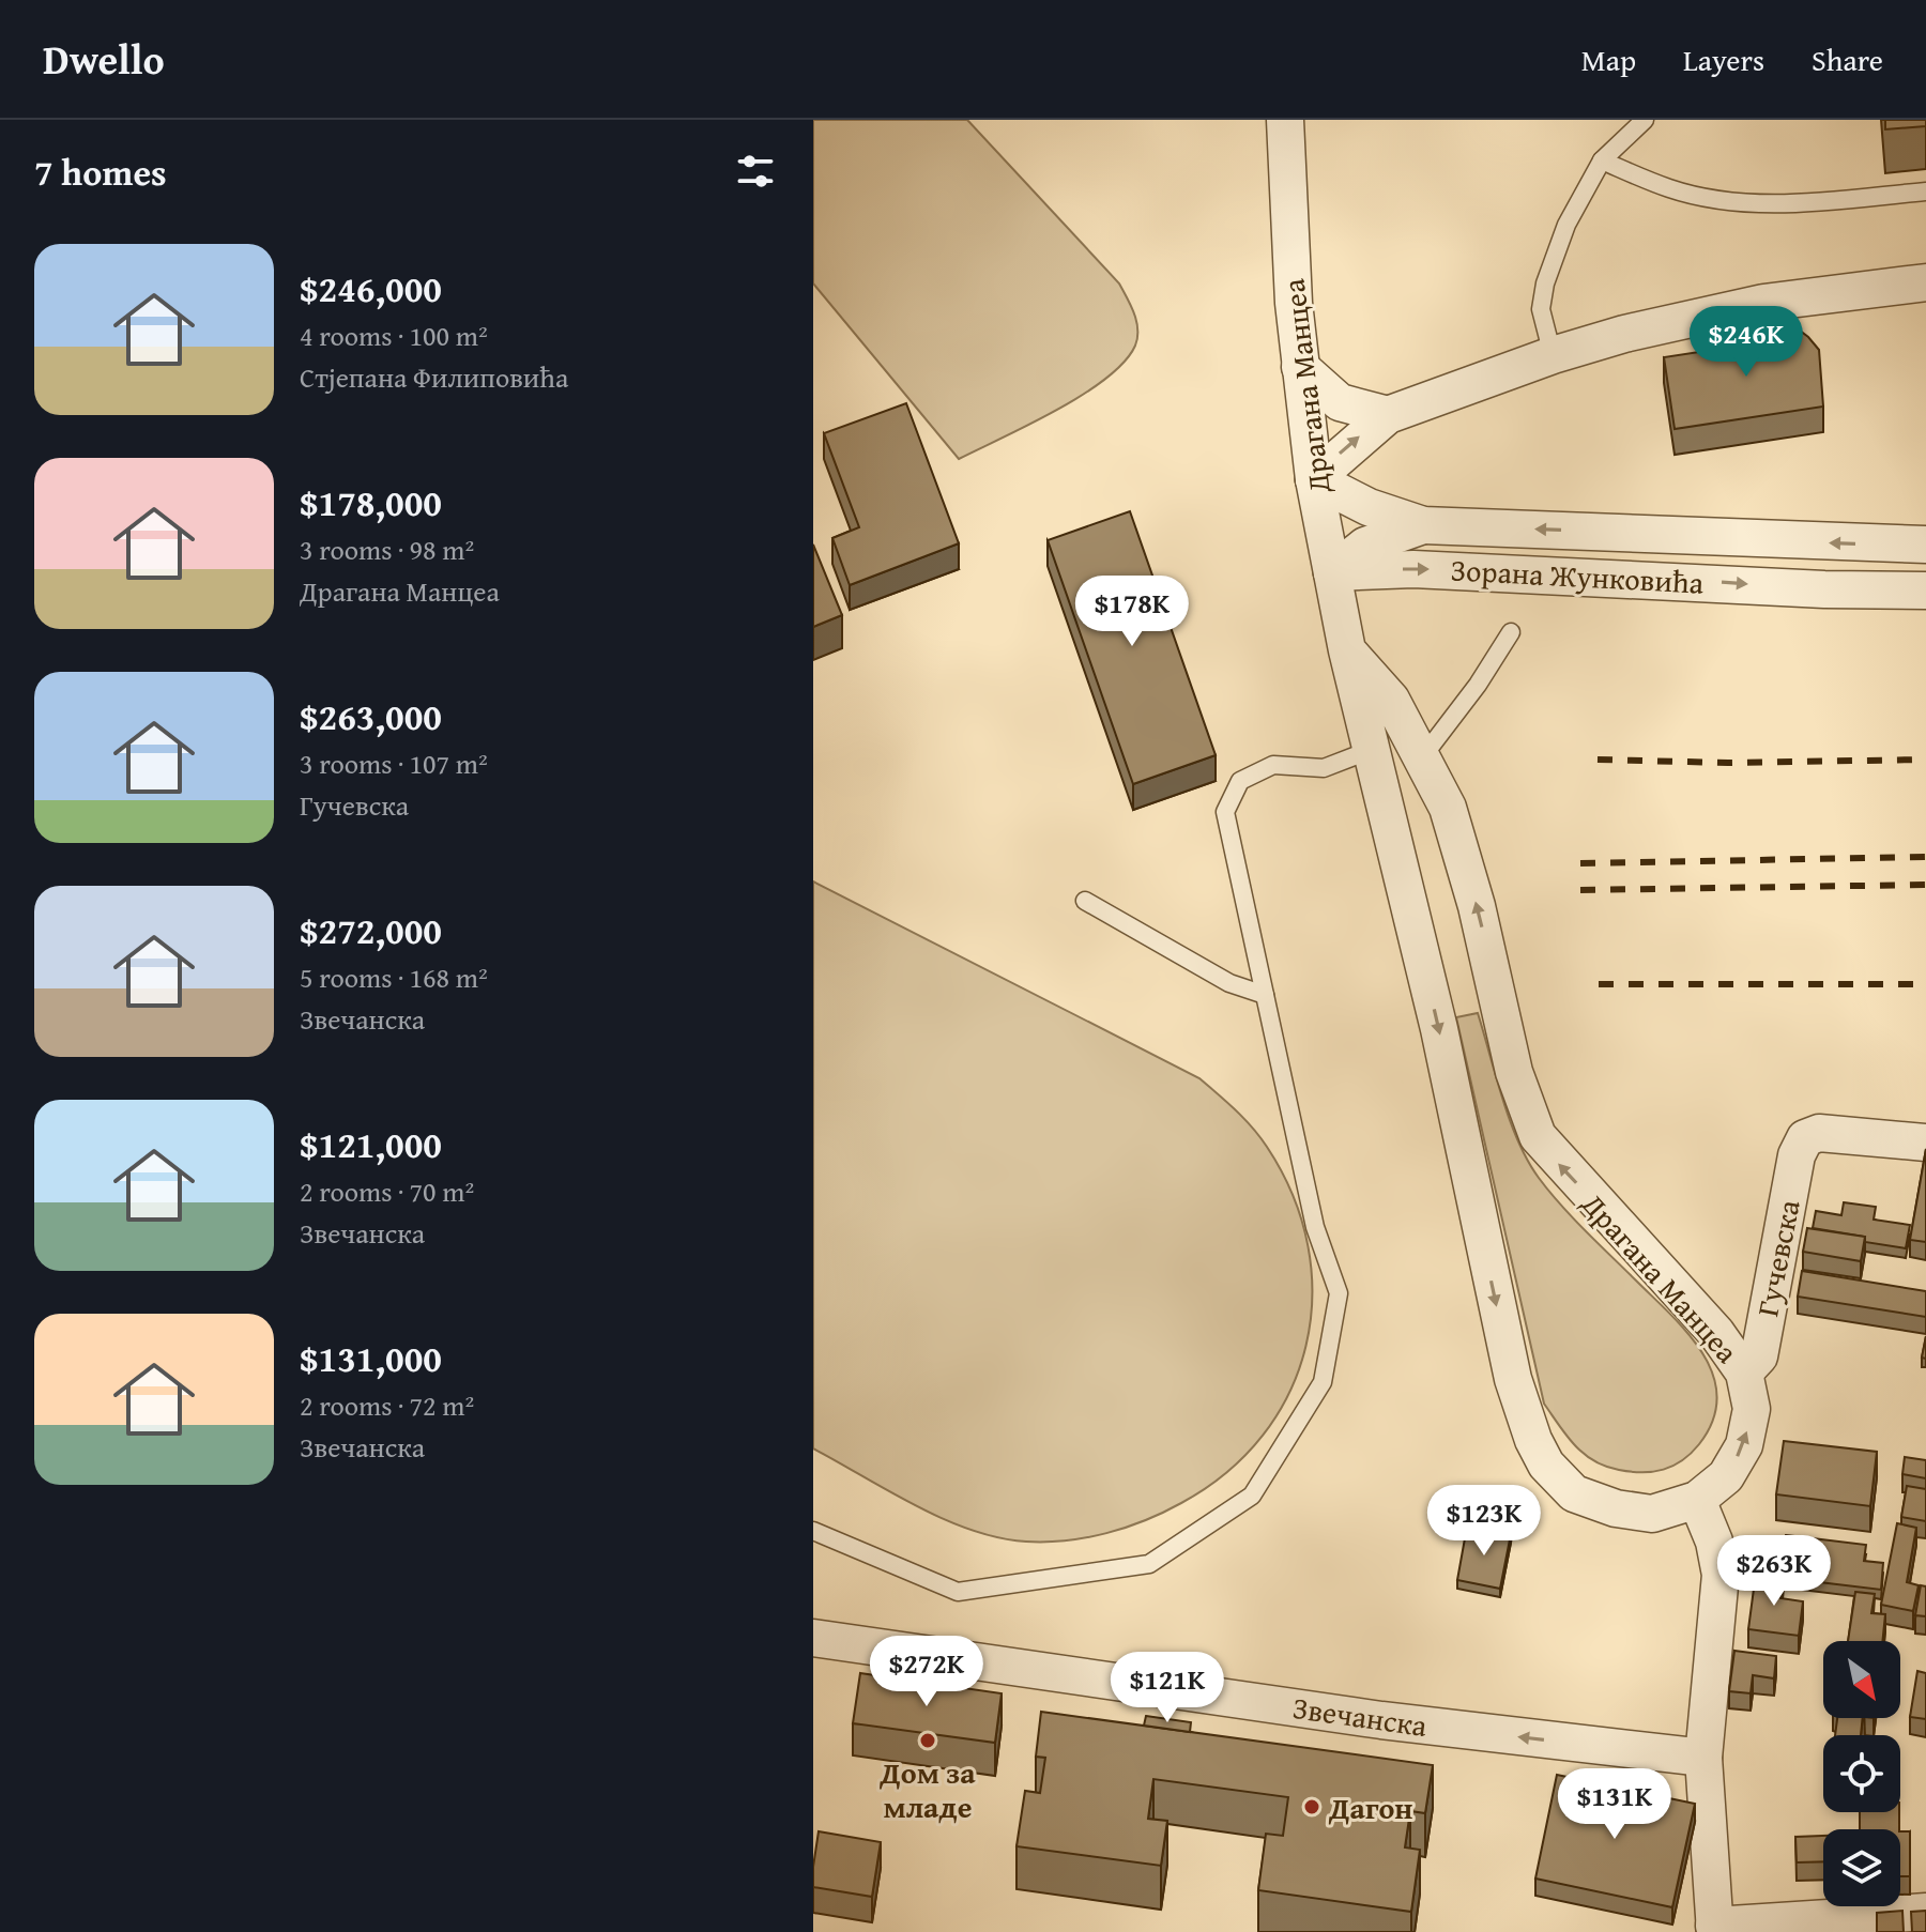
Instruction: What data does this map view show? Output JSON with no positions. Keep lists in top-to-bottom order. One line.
{"streets":{"street":["Драгана Манцеа","Зорана Жунковића","Гучевска","Звечанска"]},"crossings":[["Драгана Манцеа","Зорана Жунковића"],["Драгана Манцеа","Гучевска"]],"one_way":["Звечанска"],"places":["Дом за младе","Дагон"],"north":"bottom right","page":{"header":"Dwello","nav":["Map","Layers","Share"],"heading":"7 homes","list":[{"name":"$246,000","note":"4 rooms · 100 m² · Стјепана Филиповића"},{"name":"$178,000","note":"3 rooms · 98 m² · Драгана Манцеа"},{"name":"$263,000","note":"3 rooms · 107 m² · Гучевска"},{"name":"$272,000","note":"5 rooms · 168 m² · Звечанска"},{"name":"$121,000","note":"2 rooms · 70 m² · Звечанска"},{"name":"$131,000","note":"2 rooms · 72 m² · Звечанска"}],"price":["$246K","$178K","$123K","$263K","$272K","$121K","$131K"]}}
